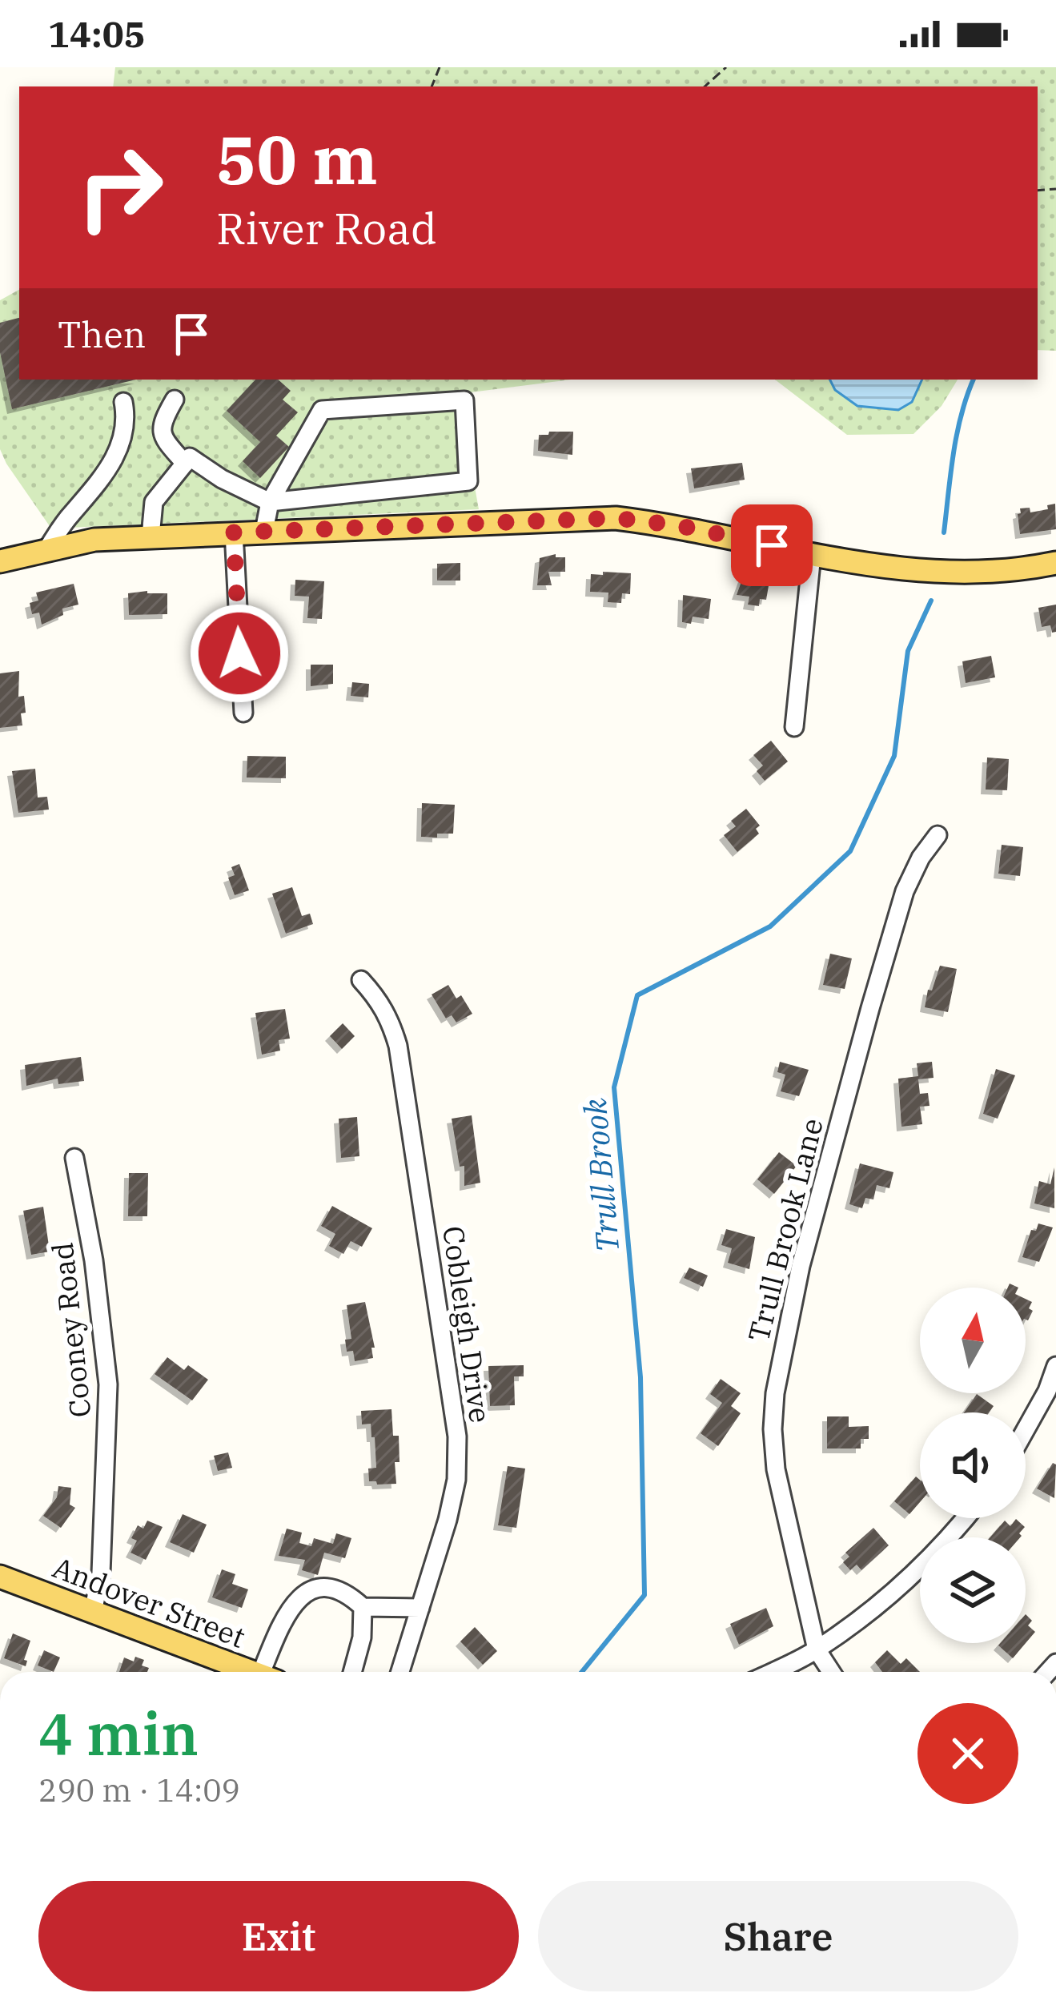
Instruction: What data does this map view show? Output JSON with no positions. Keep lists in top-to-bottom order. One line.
{"streets":{"main road":["Andover Street"],"street":["Trull Brook Lane","Cobleigh Drive","Cooney Road"]},"crossings":[["Cooney Road","Andover Street"]],"water":["Trull Brook"],"north":"top","page":{"status":"14:05","turn":["50 m","River Road"],"then":"Then","heading":["4 min","290 m · 14:09"],"buttons":["Exit","Share"]}}
